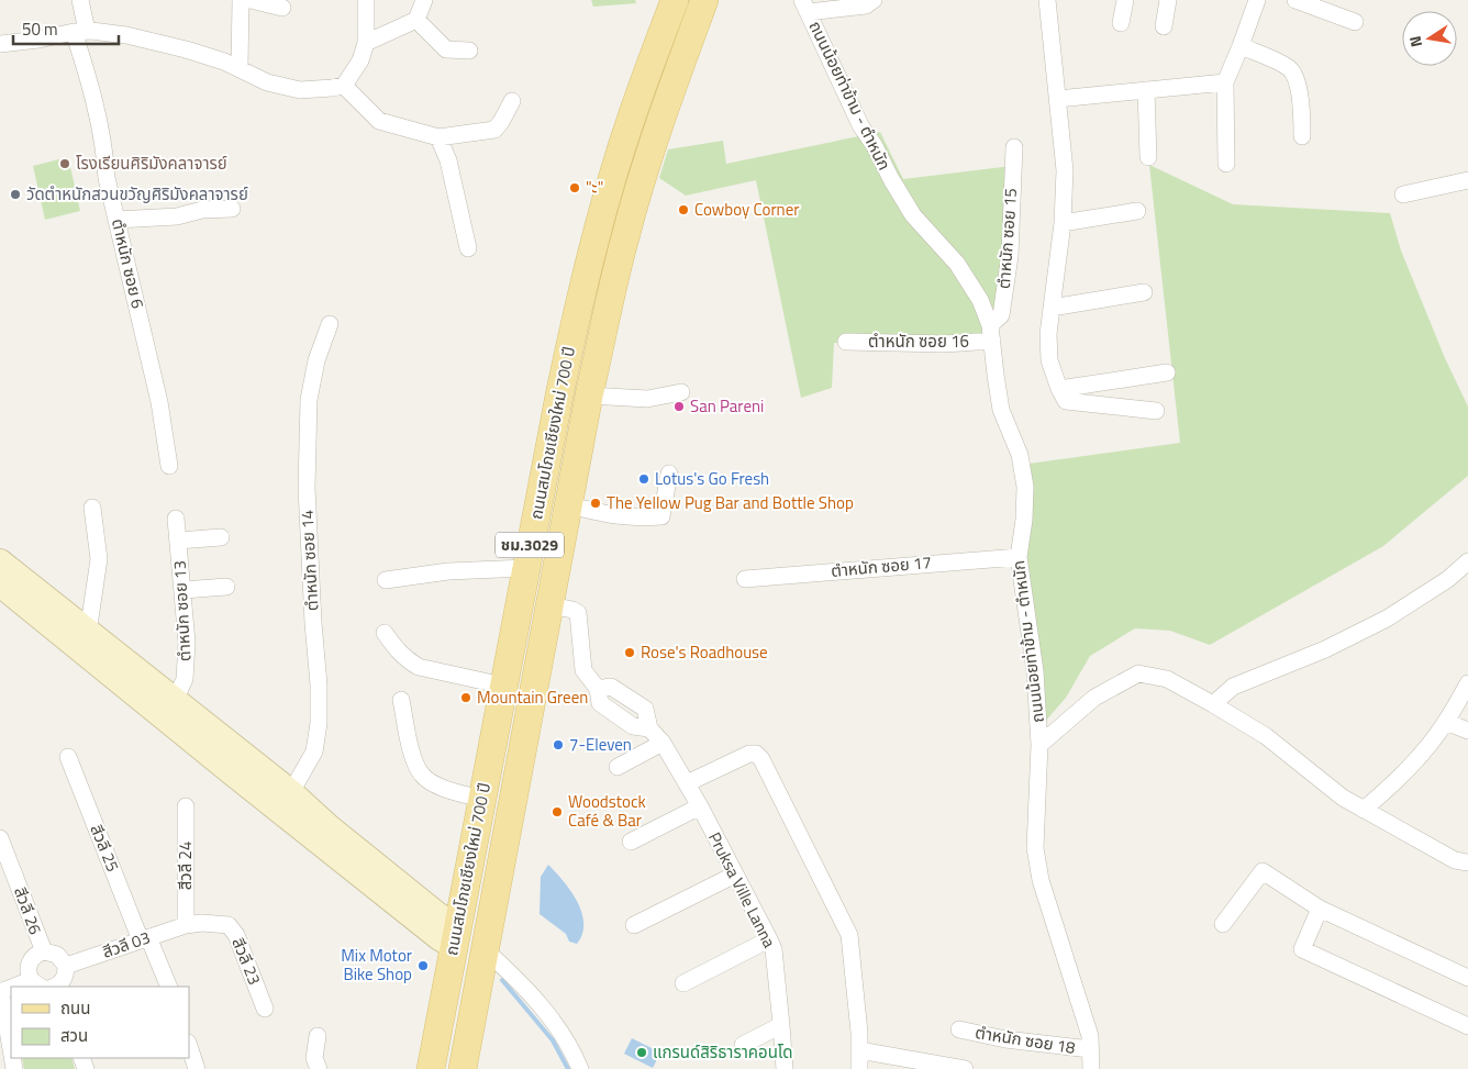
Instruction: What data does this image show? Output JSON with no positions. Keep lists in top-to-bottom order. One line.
{"streets":{"main road":["ถนนสมโภชเชียงใหม่ 700 ปี","ชม.3029"],"street":["ถนนน้อยท่าข้าม - ตำหนัก","ตำหนัก ซอย 15","ตำหนัก ซอย 6","ตำหนัก ซอย 16","ตำหนัก ซอย 14","ตำหนัก ซอย 17","ตำหนัก ซอย 13","สีวลี 25","สีวลี 24","Pruksa Ville Lanna","สีวลี 26","สีวลี 03","สีวลี 23","ตำหนัก ซอย 18"]},"crossings":[["ถนนน้อยท่าข้าม - ตำหนัก","ตำหนัก ซอย 15"],["ถนนน้อยท่าข้าม - ตำหนัก","ตำหนัก ซอย 16"],["ถนนน้อยท่าข้าม - ตำหนัก","ตำหนัก ซอย 17"],["ถนนน้อยท่าข้าม - ตำหนัก","ตำหนัก ซอย 18"],["ตำหนัก ซอย 15","ตำหนัก ซอย 16"],["ถนนสมโภชเชียงใหม่ 700 ปี","Pruksa Ville Lanna"],["สีวลี 25","สีวลี 03"],["สีวลี 24","สีวลี 03"],["สีวลี 24","สีวลี 23"],["สีวลี 03","สีวลี 23"]],"places":["โรงเรียนศิริมังคลาจารย์","\"ะ\"","วัดตำหนักสวนขวัญศิริมังคลาจารย์","Cowboy Corner","San Pareni","Lotus's Go Fresh","The Yellow Pug Bar and Bottle Shop","Rose's Roadhouse","Mountain Green","7-Eleven","Woodstock Café & Bar","Mix Motor Bike Shop","แกรนด์สิริธาราคอนโด"],"legend":["ถนน","สวน"],"scale_bar":"50 m","north":"left"}
